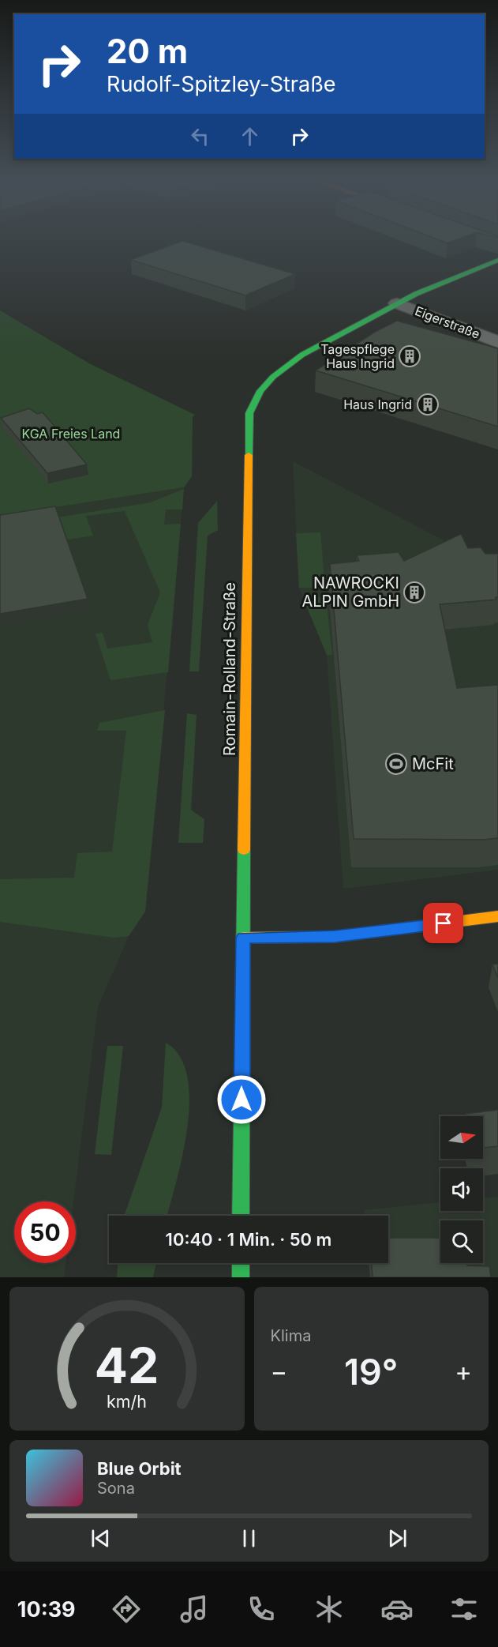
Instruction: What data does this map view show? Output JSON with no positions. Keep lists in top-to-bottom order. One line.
{"streets":{"main road":["Romain-Rolland-Straße"],"street":["Eigerstraße"]},"crossings":[["Eigerstraße","Romain-Rolland-Straße"]],"parks":["KGA Freies Land"],"places":{"building":["Tagespflege Haus Ingrid","Haus Ingrid","NAWROCKI ALPIN GmbH"],"sports":["McFit"]},"north":"right","page":{"turn":["20 m","Rudolf-Spitzley-Straße"],"limit":"50","trip":"10:40 · 1 Min. · 50 m","tile":"Klima","heat":["−","19°","+"],"song":["Blue Orbit","Sona"],"tabs":"10:39","gauge":["42","km/h"]}}
